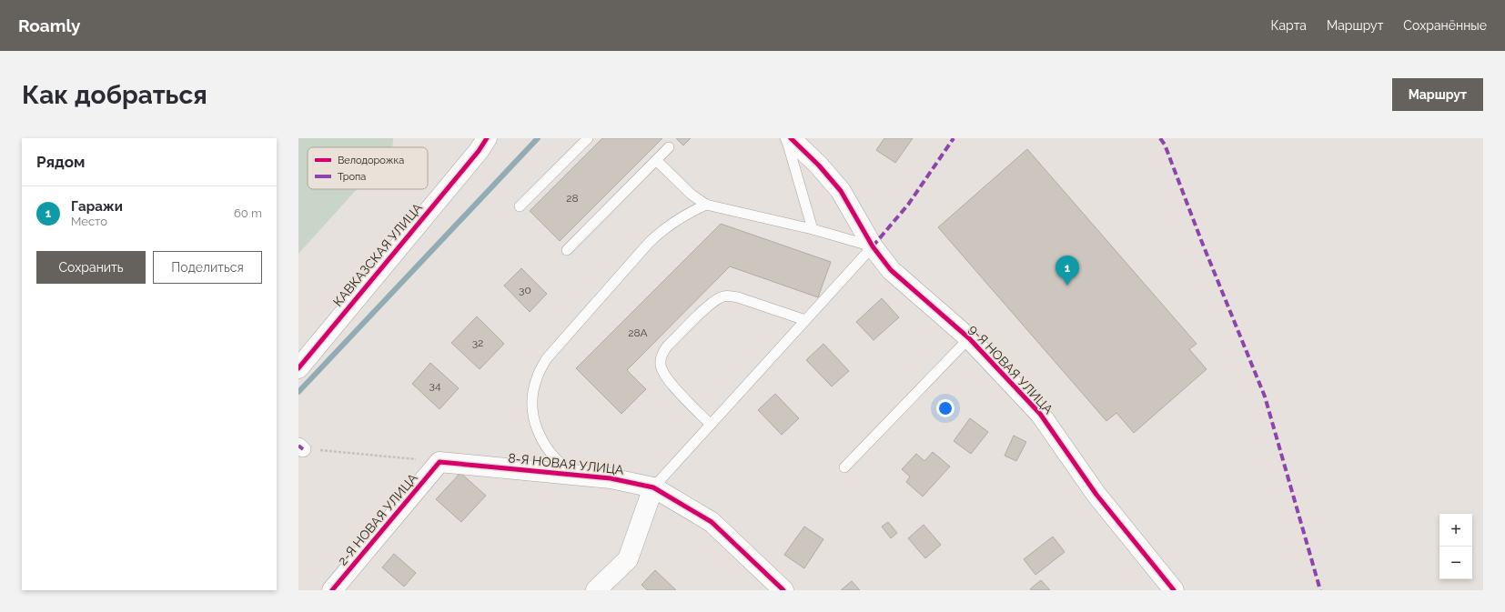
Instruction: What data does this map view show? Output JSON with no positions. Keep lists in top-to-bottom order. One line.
{"streets":{"street":["КАВКАЗСКАЯ УЛИЦА","9-Я НОВАЯ УЛИЦА","8-Я НОВАЯ УЛИЦА","2-Я НОВАЯ УЛИЦА"]},"crossings":[["8-Я НОВАЯ УЛИЦА","2-Я НОВАЯ УЛИЦА"]],"house_numbers":["28","30","28А","32","34"],"legend":["Велодорожка","Тропа"],"page":{"header":"Roamly","nav":["Карта","Маршрут","Сохранённые"],"buttons":["Маршрут",["Сохранить","Поделиться"]],"title":"Как добраться","heading":"Рядом","list":[{"mark":"1","name":"Гаражи","note":"Место","value":"60 m"}],"pins":"1","map_buttons":["+","−"]}}
